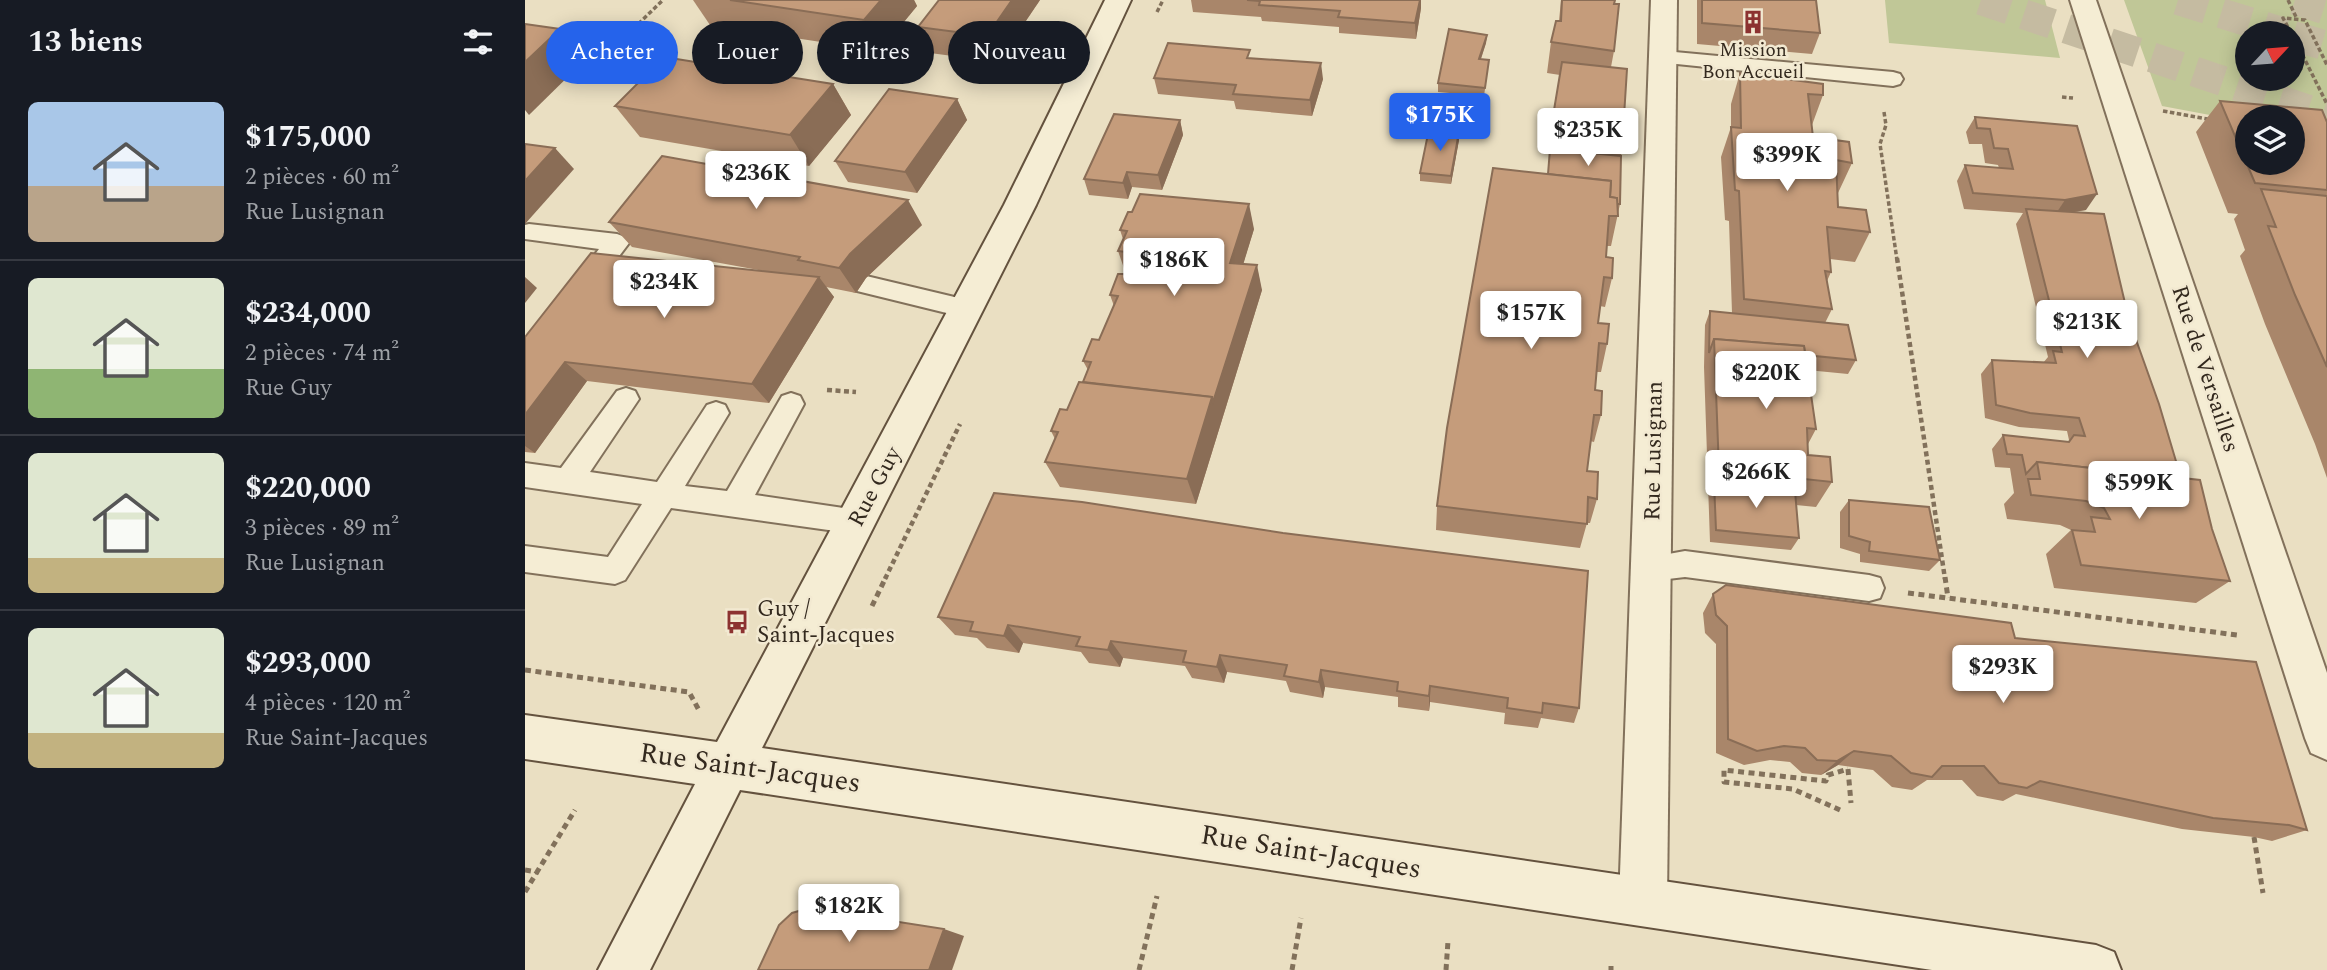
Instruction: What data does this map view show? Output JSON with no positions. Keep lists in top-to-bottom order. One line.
{"streets":{"main road":["Rue de Versailles","Rue Lusignan","Rue Guy","Rue Saint-Jacques"]},"crossings":[["Rue Lusignan","Rue Saint-Jacques"],["Rue Guy","Rue Saint-Jacques"]],"places":{"building":["Mission Bon Accueil"],"bus stop":["Guy / Saint-Jacques"]},"north":"top right","page":{"heading":"13 biens","chip":["Acheter","Louer","Filtres","Nouveau"],"list":[{"name":"$175,000","note":"2 pièces · 60 m² · Rue Lusignan"},{"name":"$234,000","note":"2 pièces · 74 m² · Rue Guy"},{"name":"$220,000","note":"3 pièces · 89 m² · Rue Lusignan"},{"name":"$293,000","note":"4 pièces · 120 m² · Rue Saint-Jacques"}],"price":["$175K","$235K","$399K","$236K","$186K","$234K","$157K","$213K","$220K","$266K","$599K","$293K","$182K"]}}
